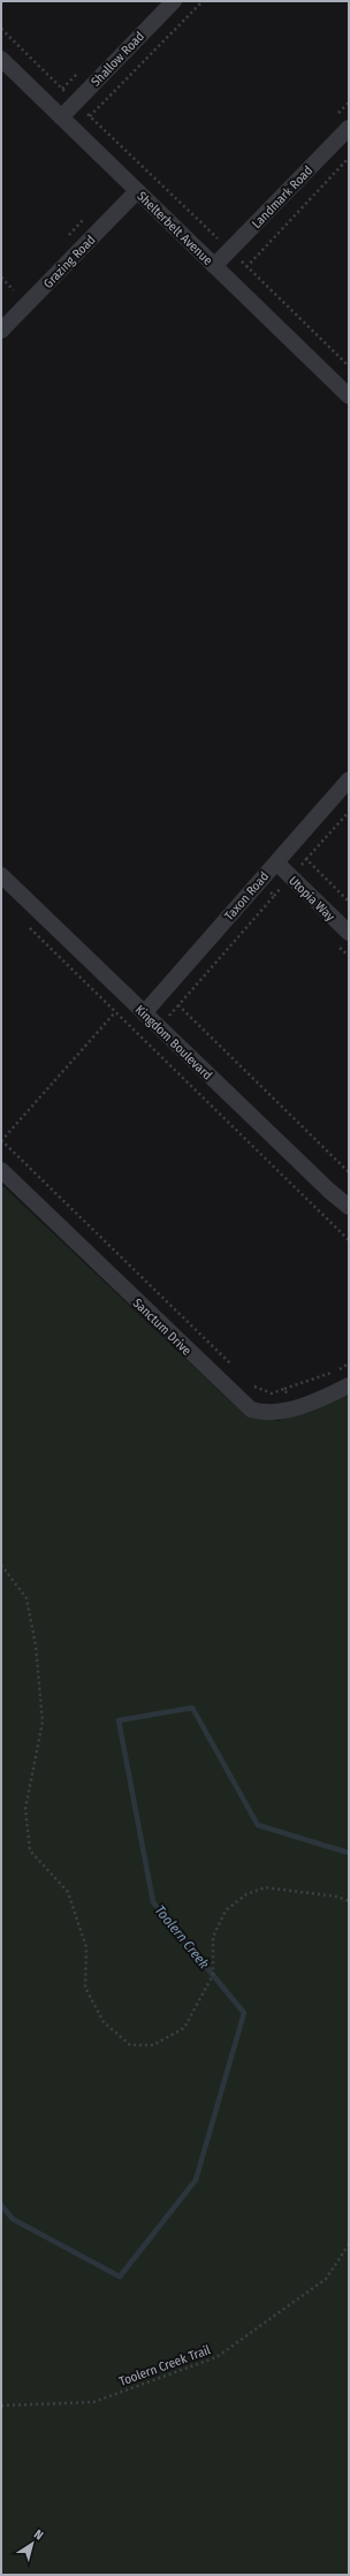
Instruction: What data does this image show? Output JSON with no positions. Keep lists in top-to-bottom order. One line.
{"streets":{"street":["Shallow Road","Landmark Road","Shelterbelt Avenue","Grazing Road","Taxon Road","Utopia Way","Kingdom Boulevard","Sanctum Drive"],"path":["Toolern Creek Trail"]},"crossings":[["Shallow Road","Shelterbelt Avenue"],["Landmark Road","Shelterbelt Avenue"],["Shelterbelt Avenue","Grazing Road"],["Taxon Road","Utopia Way"],["Taxon Road","Kingdom Boulevard"]],"water":["Toolern Creek"],"north":"top right"}
